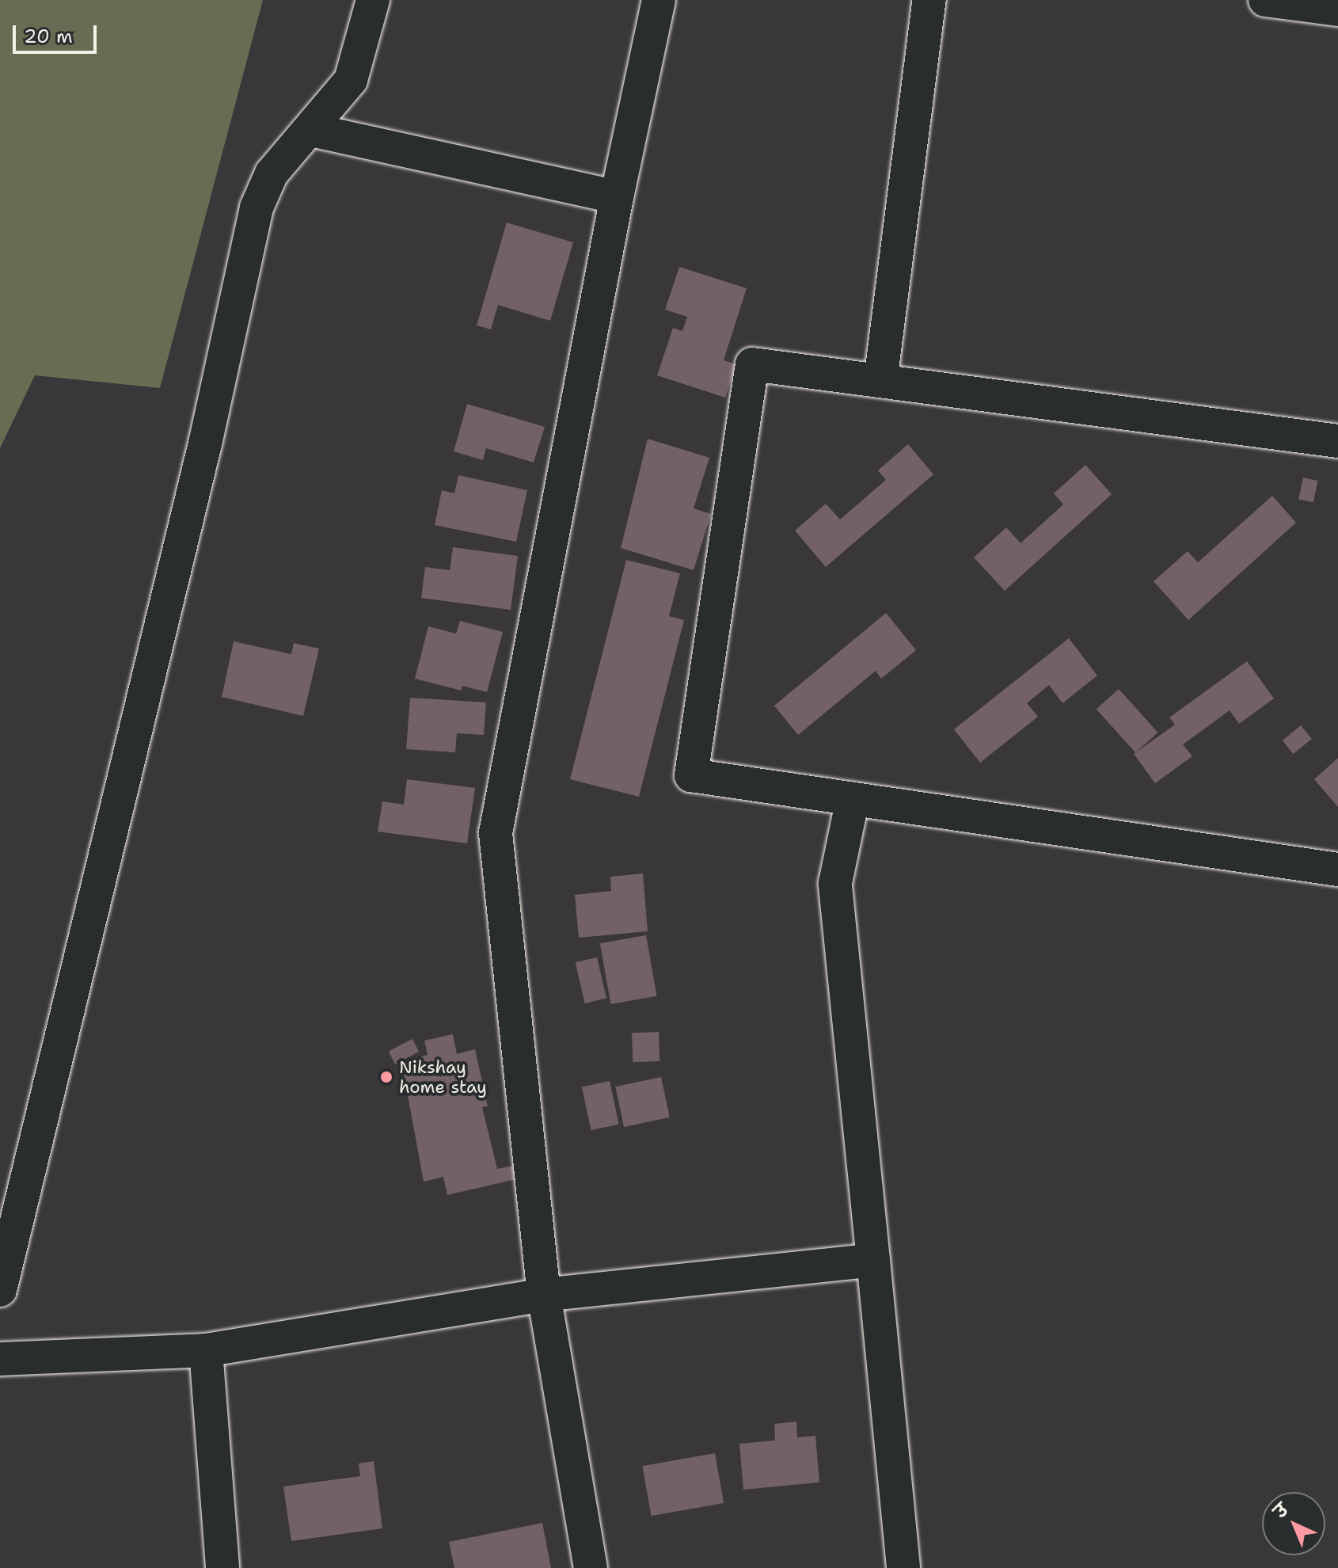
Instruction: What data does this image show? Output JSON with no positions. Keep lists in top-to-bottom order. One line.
{"places":["Nikshay home stay"],"scale_bar":"20 m","north":"top left"}
